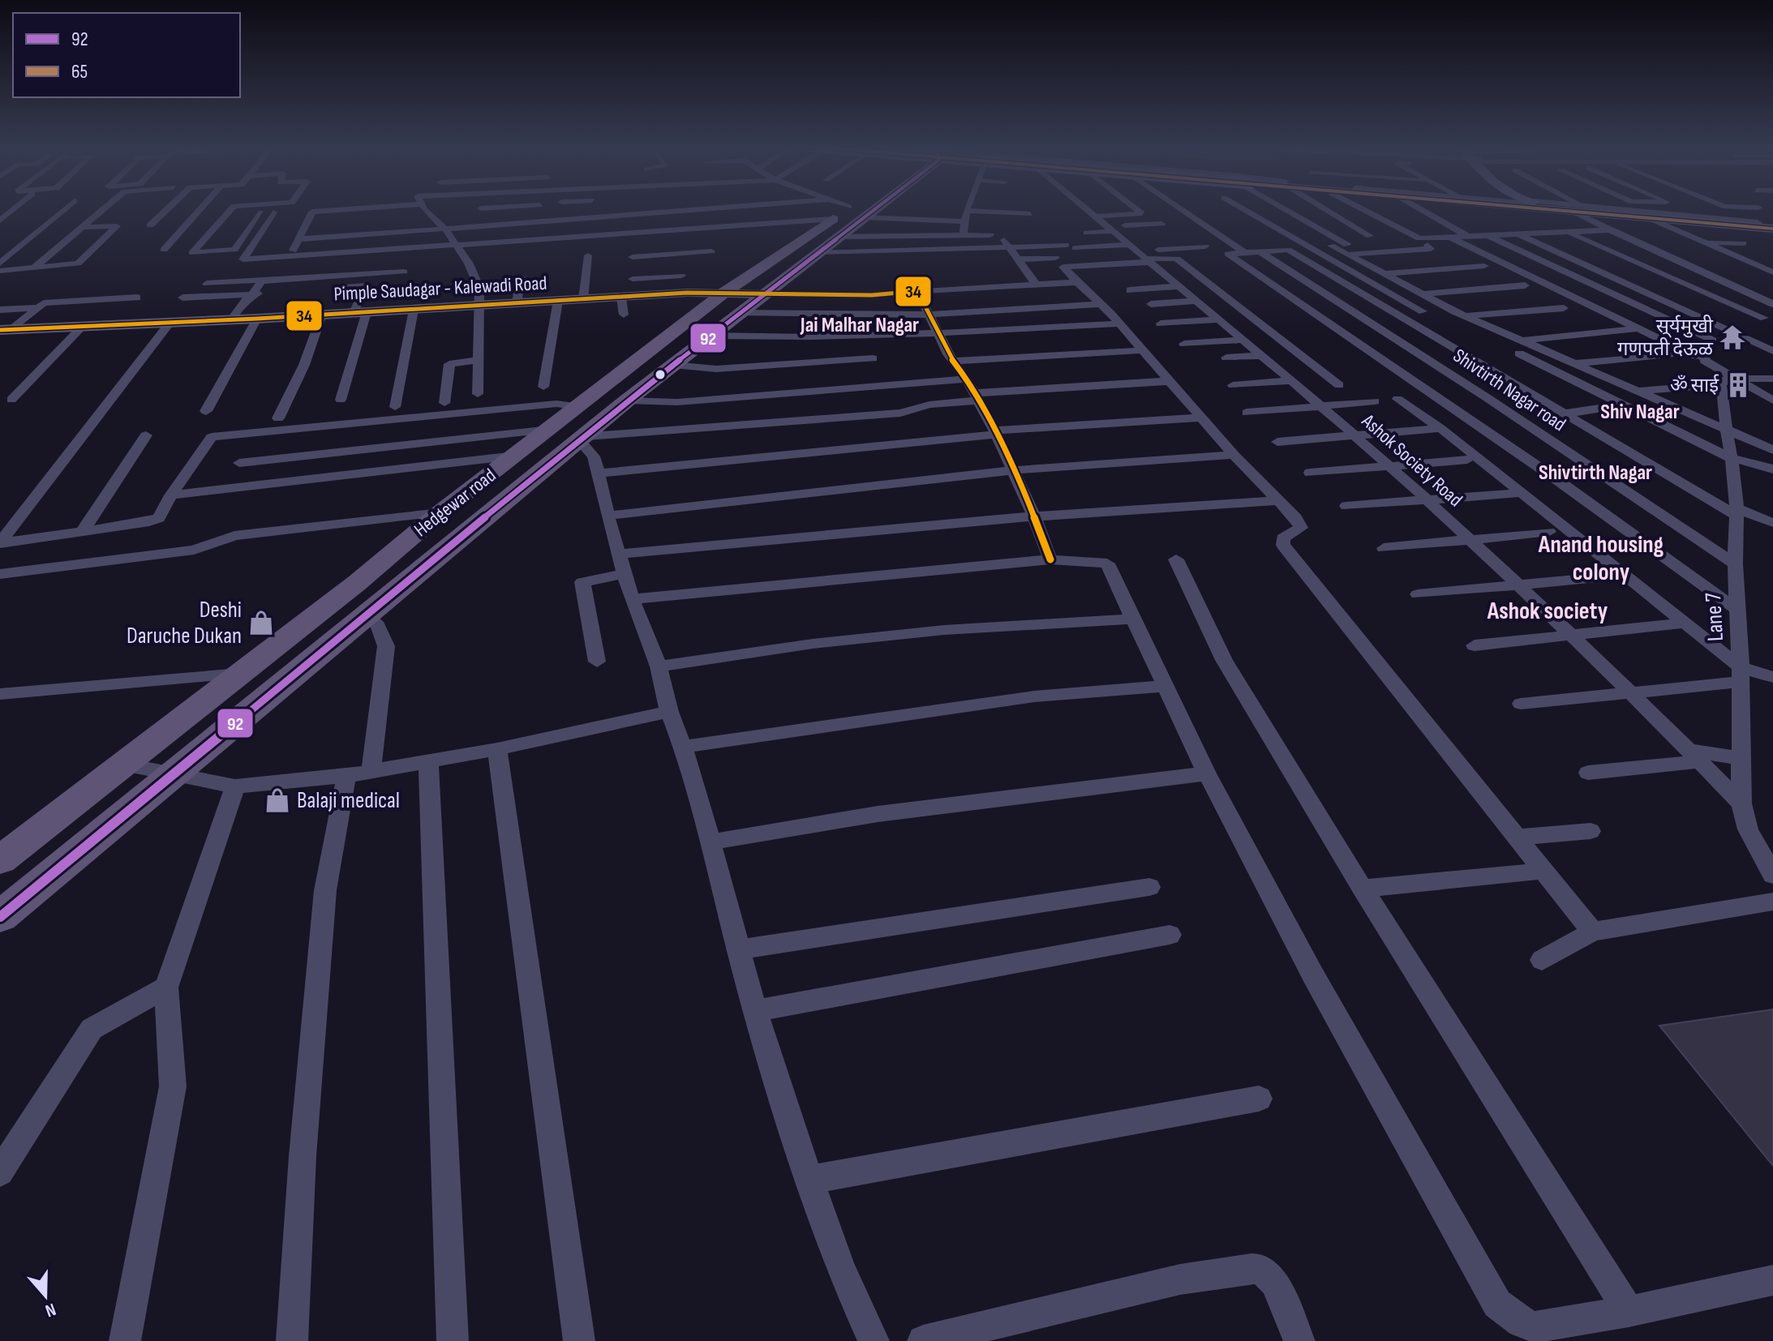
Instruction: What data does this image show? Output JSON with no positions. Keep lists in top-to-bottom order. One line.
{"streets":{"main road":["Pimple Saudagar - Kalewadi Road","Hedgewar road"],"street":["Shivtirth Nagar road","Ashok Society Road","Lane 7"]},"crossings":[["Pimple Saudagar - Kalewadi Road","Hedgewar road"],["Shivtirth Nagar road","Lane 7"],["Ashok Society Road","Lane 7"]],"districts":["Jai Malhar Nagar","Shiv Nagar","Shivtirth Nagar","Anand housing colony","Ashok society"],"places":{"temple":["सूर्यमुखी गणपती देऊळ"],"building":["ॐ साई"],"shop":["Deshi Daruche Dukan","Balaji medical"]},"lines":["transit line 92","transit line 65","transit line 34"],"legend":["92","65"],"north":"bottom"}
